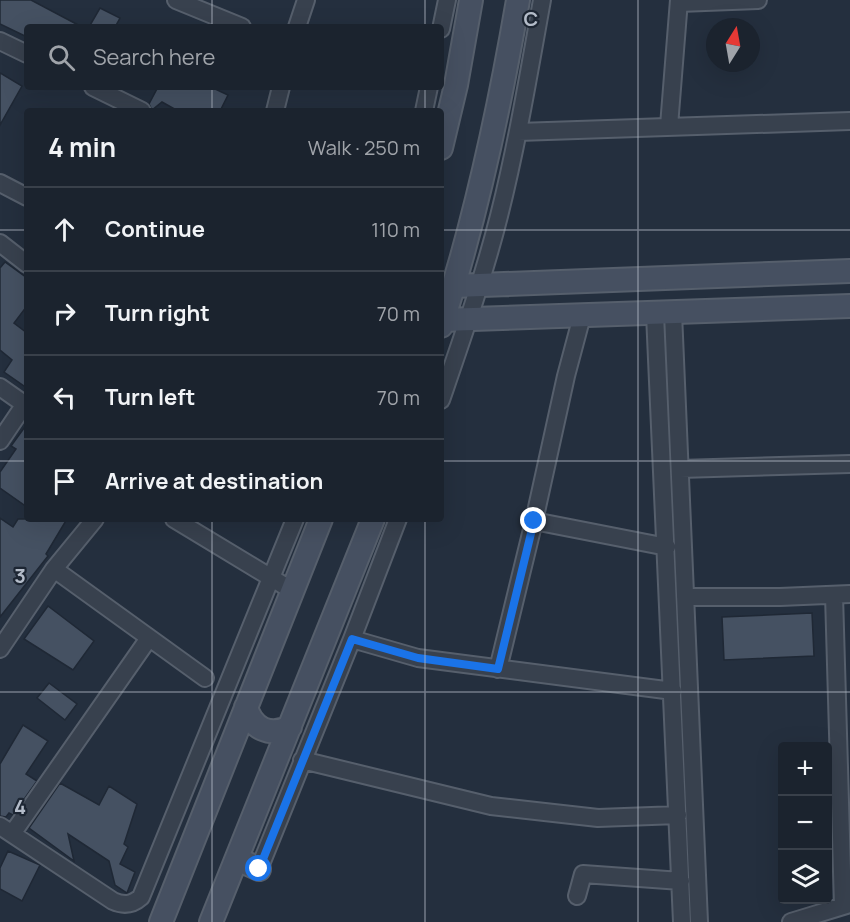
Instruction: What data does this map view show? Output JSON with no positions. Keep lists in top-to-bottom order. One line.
{"north":"top","page":{"search":"Search here","heading":["4 min","Walk · 250 m"],"list":[["Continue","110 m"],["Turn right","70 m"],["Turn left","70 m"],"Arrive at destination"],"map_buttons":["+","−"]},"grid":{"columns":["C"],"rows":["3","4"]}}
